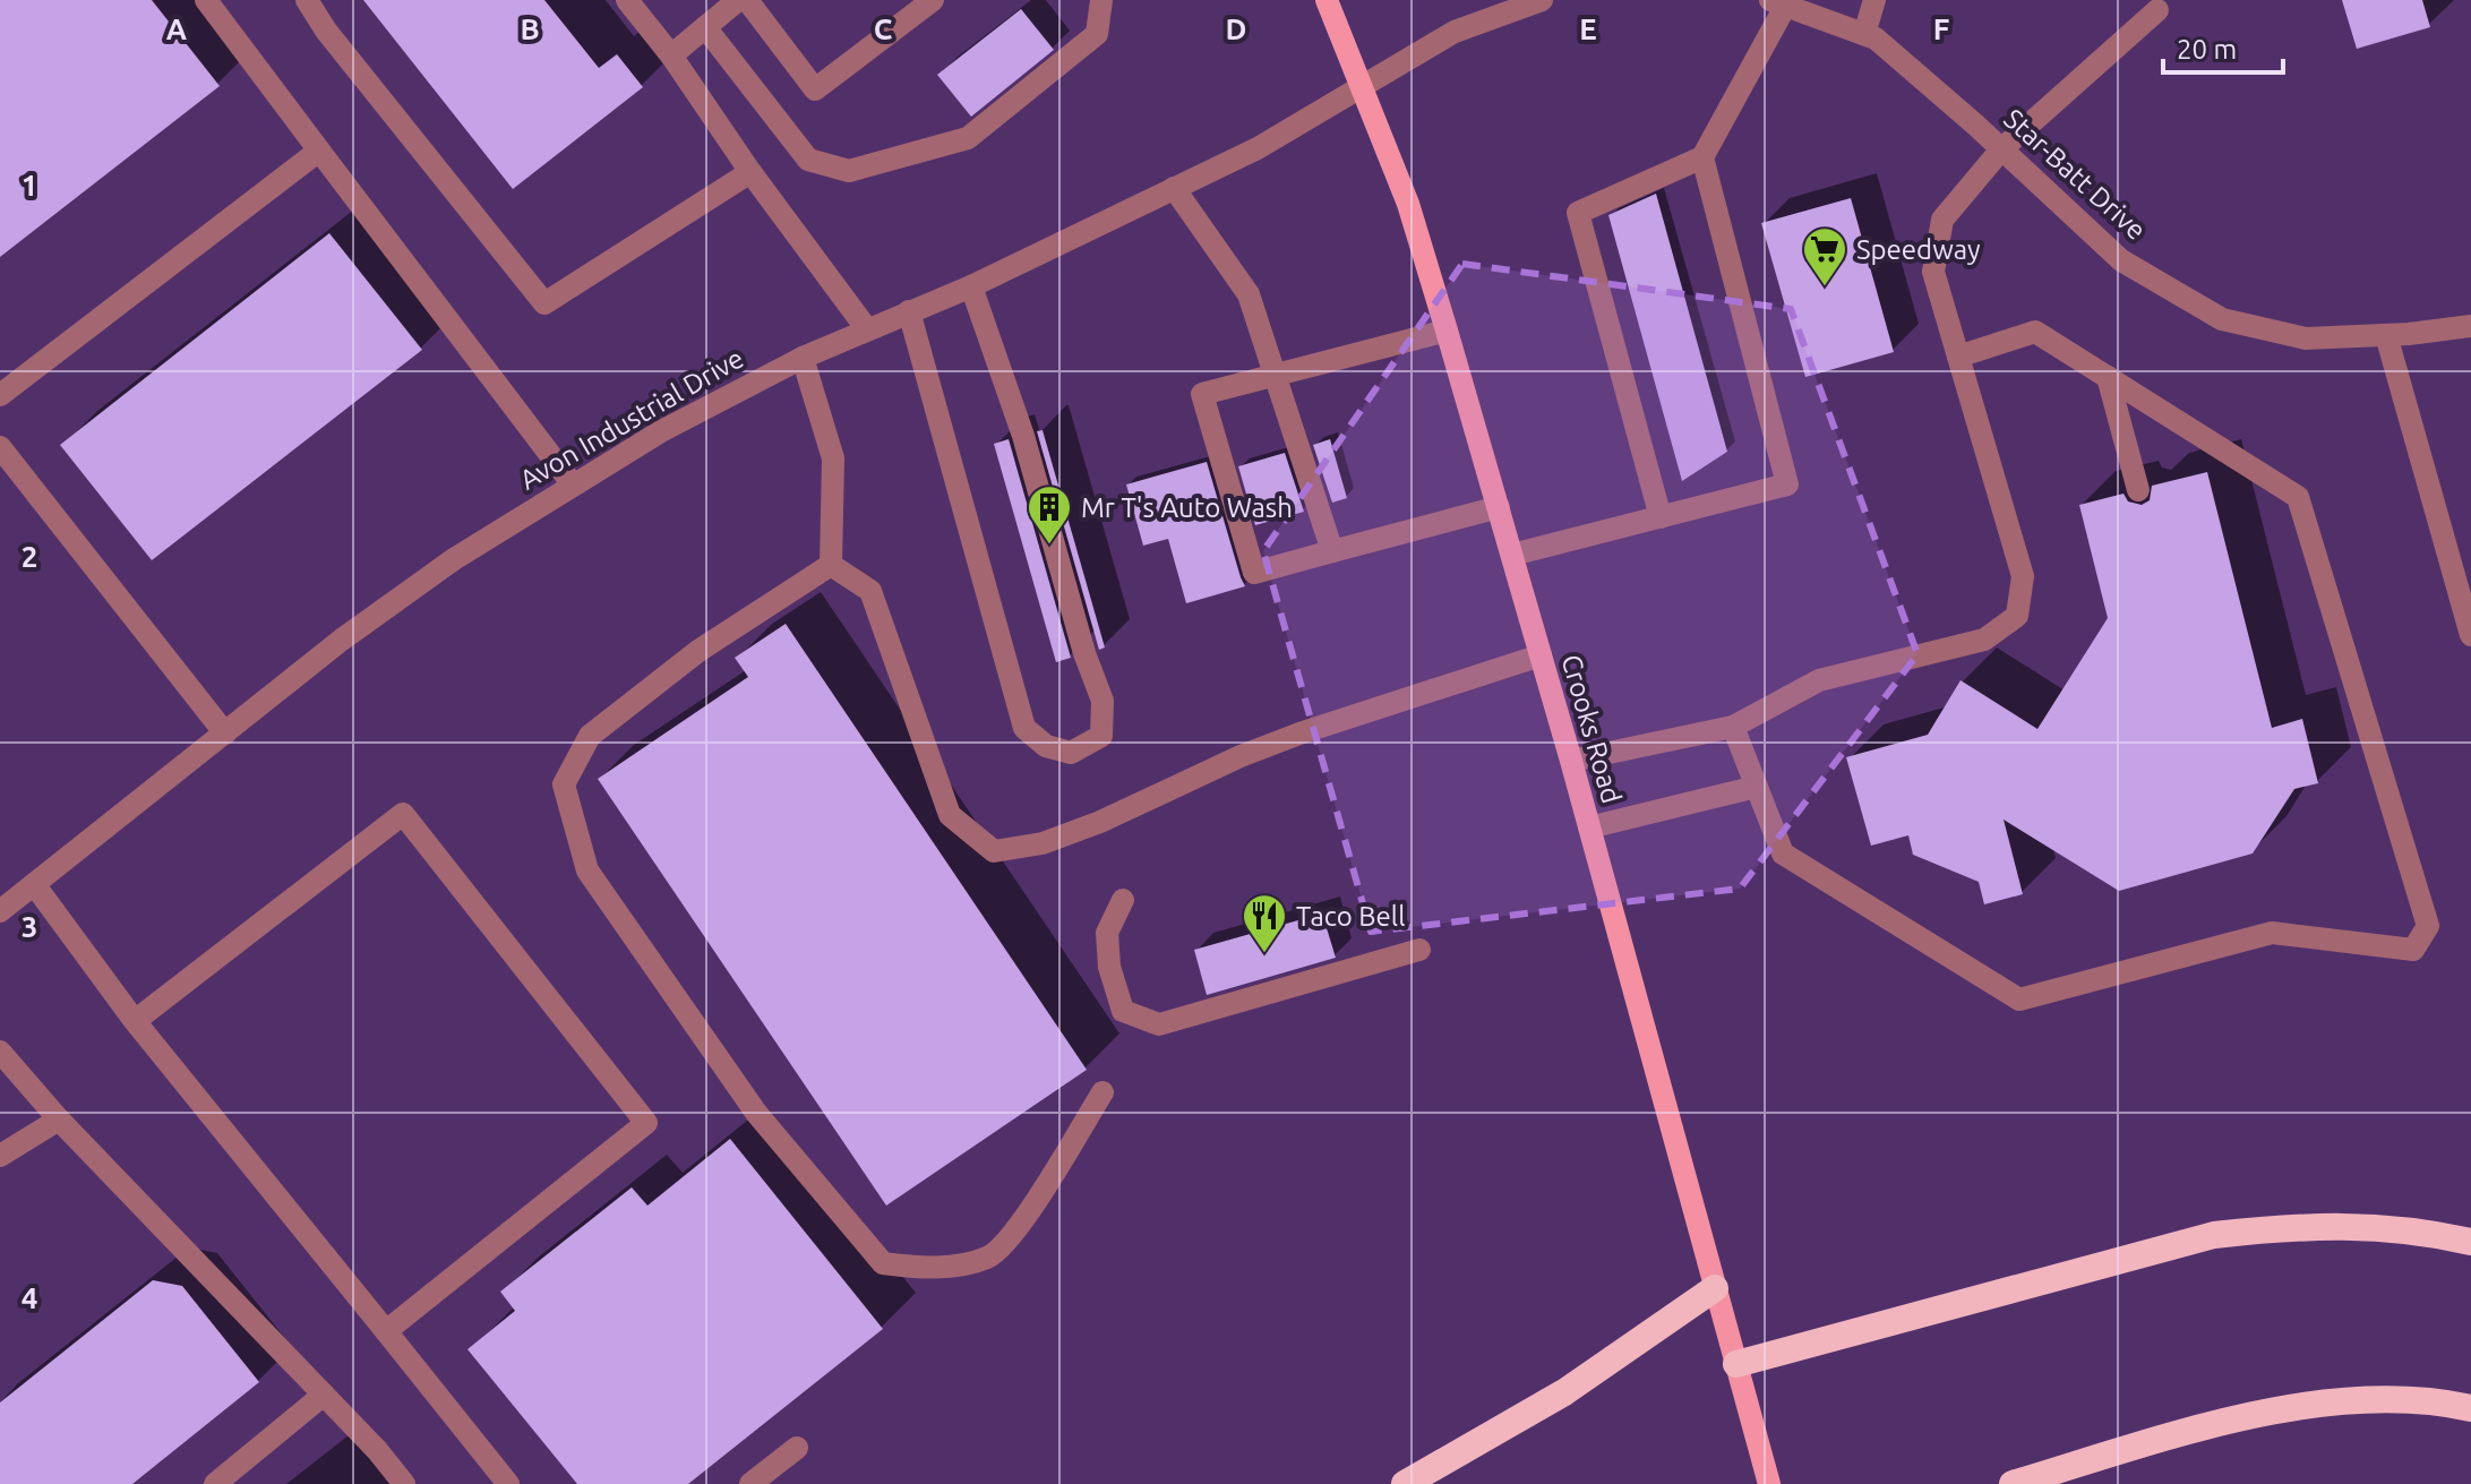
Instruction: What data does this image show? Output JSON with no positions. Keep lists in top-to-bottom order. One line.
{"streets":{"main road":["Crooks Road"],"street":["Star-Batt Drive","Avon Industrial Drive"]},"crossings":[["Avon Industrial Drive","Crooks Road"]],"places":{"supermarket":["Speedway"],"building":["Mr T's Auto Wash"],"restaurant":["Taco Bell"]},"scale_bar":"20 m","grid":{"columns":["A","B","C","D","E","F"],"rows":["1","2","3","4"]}}
